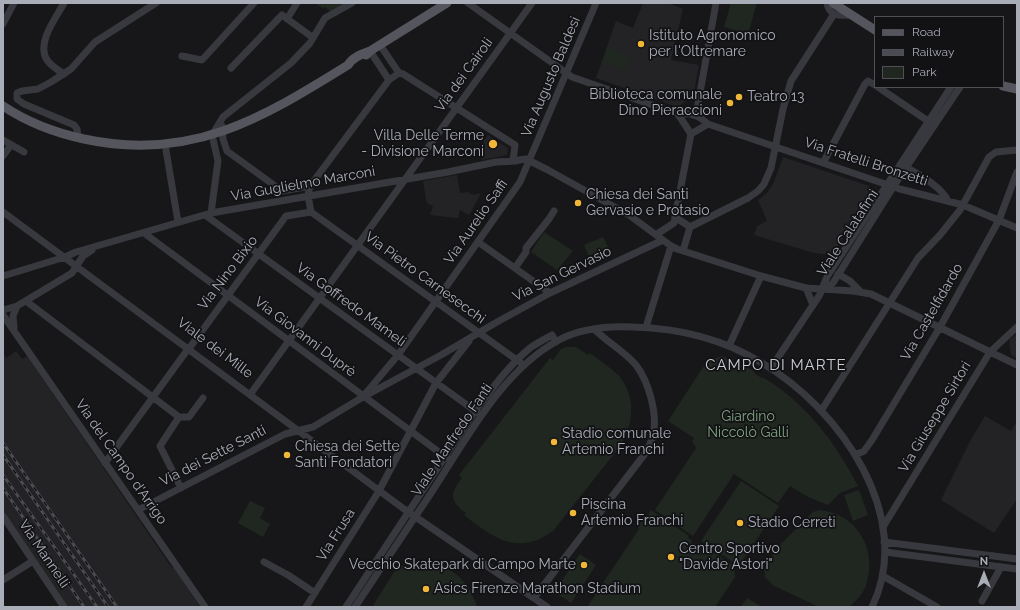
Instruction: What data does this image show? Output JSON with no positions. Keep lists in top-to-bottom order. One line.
{"streets":{"street":["Via dei Cairoli","Via Augusto Baldesi","Via Fratelli Bronzetti","Via Guglielmo Marconi","Via Aurelio Saffi","Viale Calatafimi","Via Nino Bixio","Via San Gervasio","Via Pietro Carnesecchi","Via Goffredo Mameli","Via Castelfidardo","Via Giovanni Duprè","Viale dei Mille","Via Giuseppe Sirtori","Viale Manfredo Fanti","Via dei Sette Santi","Via del Campo d'Arrigo","Via Frusa","Via Mannelli"]},"crossings":[["Via dei Cairoli","Via Guglielmo Marconi"],["Via dei Cairoli","Via Pietro Carnesecchi"],["Via dei Cairoli","Via Goffredo Mameli"],["Via dei Cairoli","Via Giovanni Duprè"],["Via dei Cairoli","Viale dei Mille"],["Via Augusto Baldesi","Via Guglielmo Marconi"],["Via Augusto Baldesi","Via Aurelio Saffi"],["Via Fratelli Bronzetti","Viale Calatafimi"],["Via Fratelli Bronzetti","Via Castelfidardo"],["Via Guglielmo Marconi","Via Aurelio Saffi"],["Via Guglielmo Marconi","Via Goffredo Mameli"],["Via Guglielmo Marconi","Via Giovanni Duprè"],["Via Guglielmo Marconi","Viale dei Mille"],["Via Aurelio Saffi","Via Pietro Carnesecchi"],["Via Aurelio Saffi","Via Goffredo Mameli"],["Via Aurelio Saffi","Via dei Sette Santi"],["Viale Calatafimi","Viale Manfredo Fanti"],["Via Nino Bixio","Via Pietro Carnesecchi"],["Via Nino Bixio","Via Goffredo Mameli"],["Via Nino Bixio","Via Giovanni Duprè"],["Via Nino Bixio","Viale dei Mille"],["Via Nino Bixio","Via del Campo d'Arrigo"],["Via San Gervasio","Via Pietro Carnesecchi"],["Via San Gervasio","Via Goffredo Mameli"],["Via San Gervasio","Via dei Sette Santi"],["Via San Gervasio","Via Frusa"],["Via Pietro Carnesecchi","Viale Manfredo Fanti"],["Via Goffredo Mameli","Viale Manfredo Fanti"],["Via Goffredo Mameli","Via dei Sette Santi"],["Via Goffredo Mameli","Via Frusa"],["Via Castelfidardo","Viale Manfredo Fanti"],["Via Giovanni Duprè","Viale Manfredo Fanti"],["Via Giovanni Duprè","Via dei Sette Santi"],["Via Giovanni Duprè","Via Frusa"],["Viale dei Mille","Viale Manfredo Fanti"],["Viale dei Mille","Via dei Sette Santi"],["Viale dei Mille","Via Frusa"],["Via Giuseppe Sirtori","Viale Manfredo Fanti"],["Via dei Sette Santi","Via del Campo d'Arrigo"]],"districts":["CAMPO DI MARTE"],"parks":["Giardino Niccolò Galli"],"places":["Istituto Agronomico per l'Oltremare","Teatro 13","Biblioteca comunale Dino Pieraccioni","Villa Delle Terme - Divisione Marconi","Chiesa dei Santi Gervasio e Protasio","Stadio comunale Artemio Franchi","Chiesa dei Sette Santi Fondatori","Piscina Artemio Franchi","Stadio Cerreti","Centro Sportivo \"Davide Astori\"","Vecchio Skatepark di Campo Marte","Asics Firenze Marathon Stadium"],"legend":["Road","Railway","Park"],"north":"top"}
